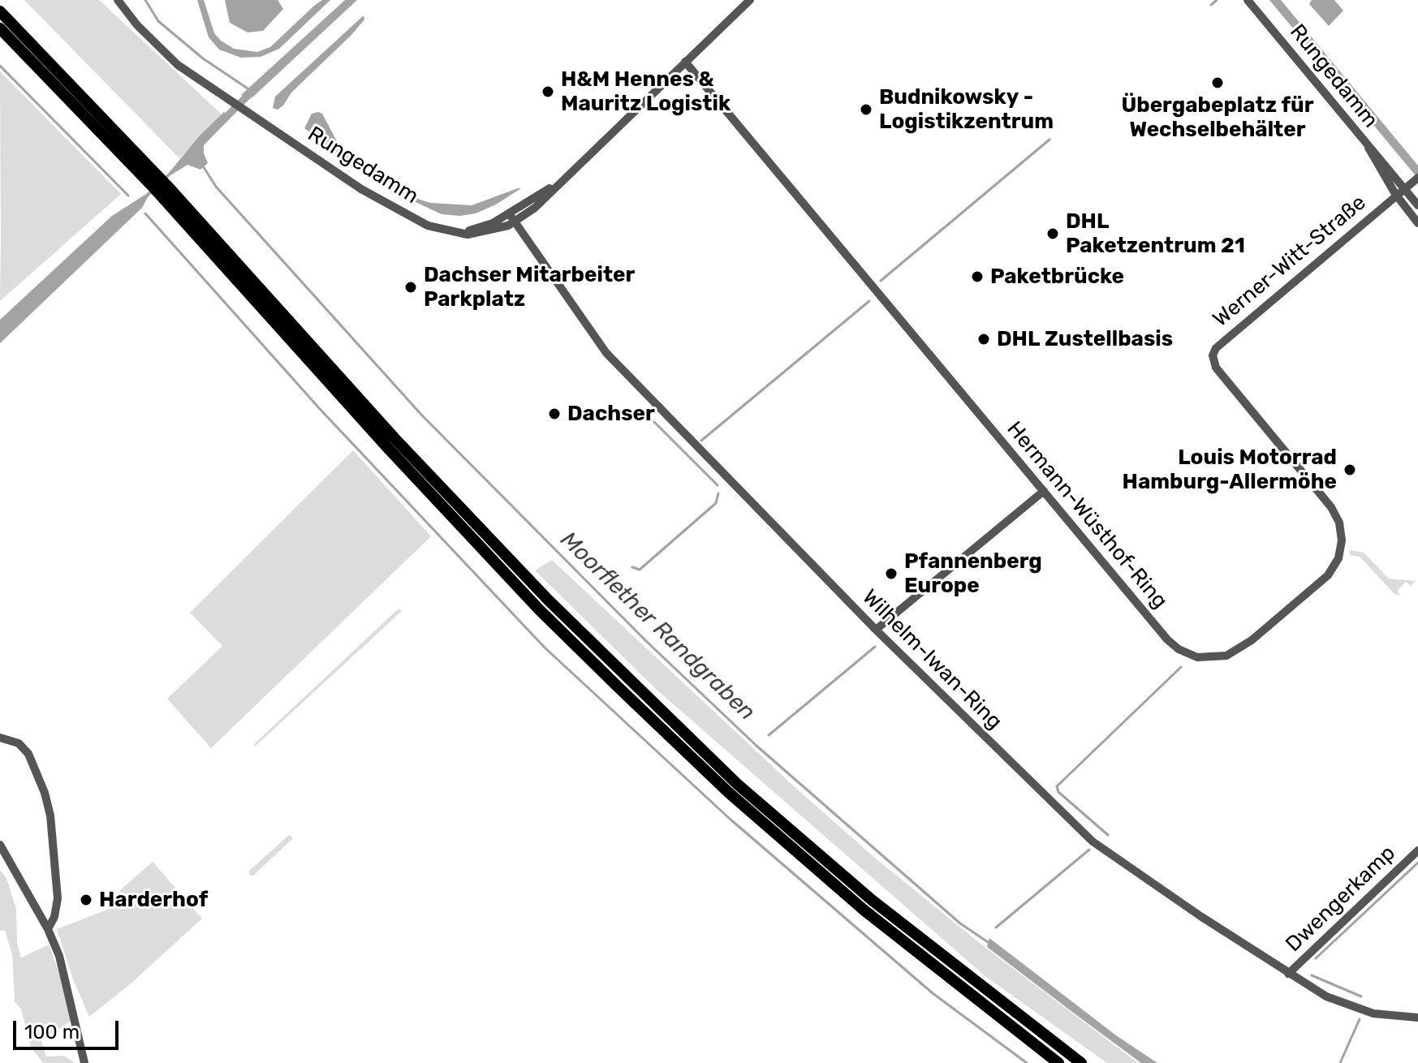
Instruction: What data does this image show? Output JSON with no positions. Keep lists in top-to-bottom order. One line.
{"streets":{"street":["Rungedamm","Werner-Witt-Straße","Hermann-Wüsthof-Ring","Wilhelm-Iwan-Ring","Dwengerkamp"]},"crossings":[["Rungedamm","Werner-Witt-Straße"],["Rungedamm","Hermann-Wüsthof-Ring"],["Rungedamm","Wilhelm-Iwan-Ring"],["Werner-Witt-Straße","Hermann-Wüsthof-Ring"],["Wilhelm-Iwan-Ring","Dwengerkamp"]],"water":["Moorflether Randgraben"],"places":["Übergabeplatz für Wechselbehälter","H&M Hennes & Mauritz Logistik","Budnikowsky - Logistikzentrum","DHL Paketzentrum 21","Paketbrücke","Dachser Mitarbeiter Parkplatz","DHL Zustellbasis","Dachser","Louis Motorrad Hamburg-Allermöhe","Pfannenberg Europe","Harderhof"],"scale_bar":"100 m"}
